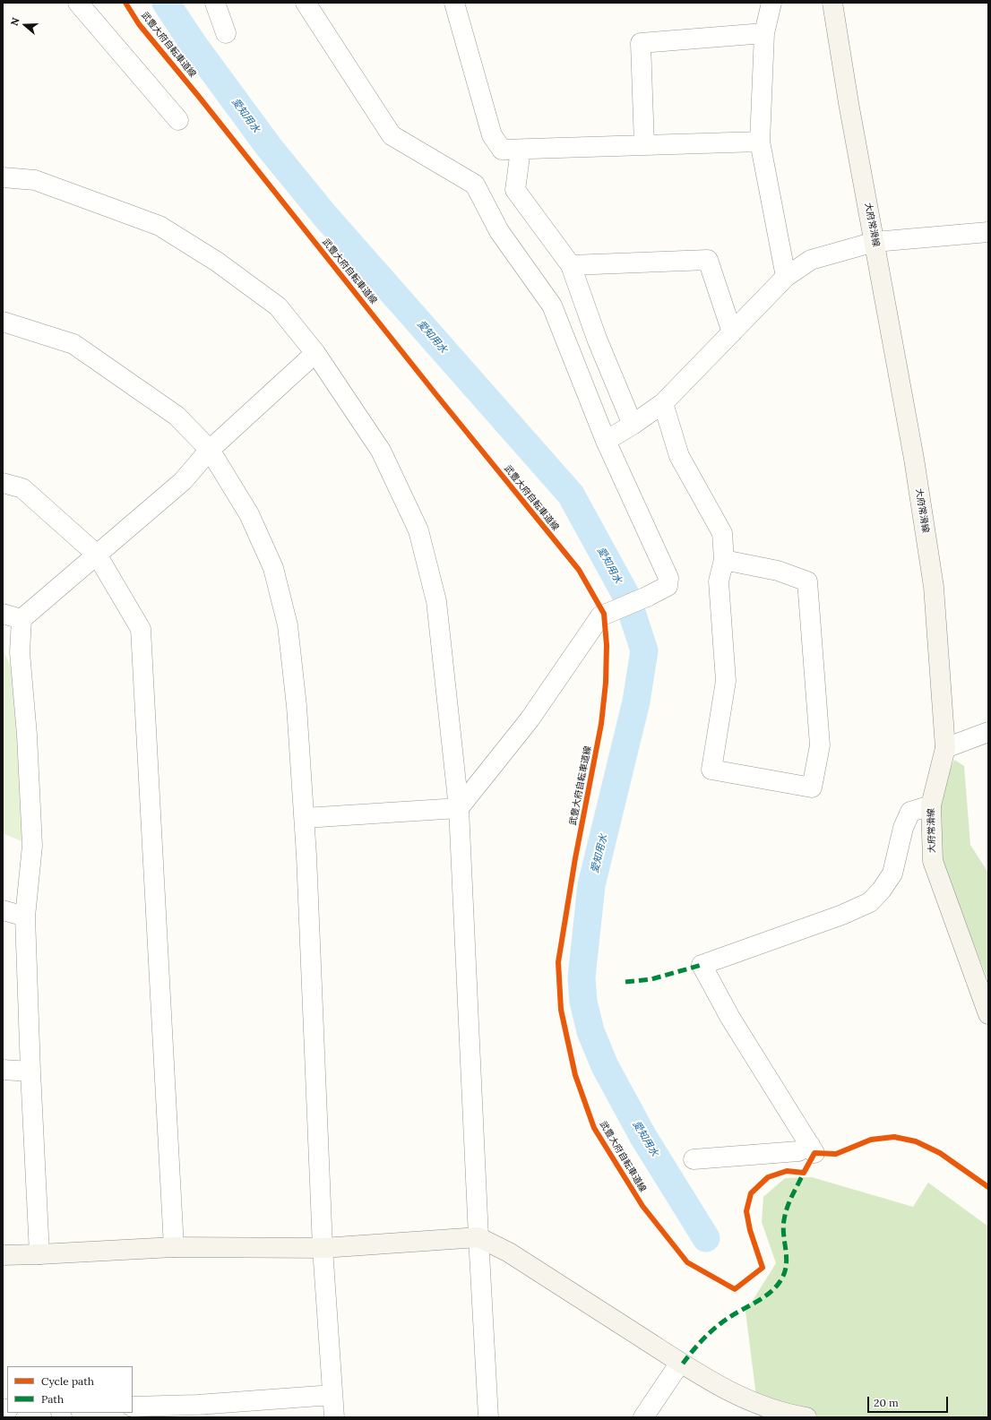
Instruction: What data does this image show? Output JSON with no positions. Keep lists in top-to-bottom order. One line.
{"streets":{"main road":["大府常滑線"],"cycle path":["武豊大府自転車道線"]},"water":["愛知用水"],"legend":["Cycle path","Path"],"scale_bar":"20 m","north":"left"}
